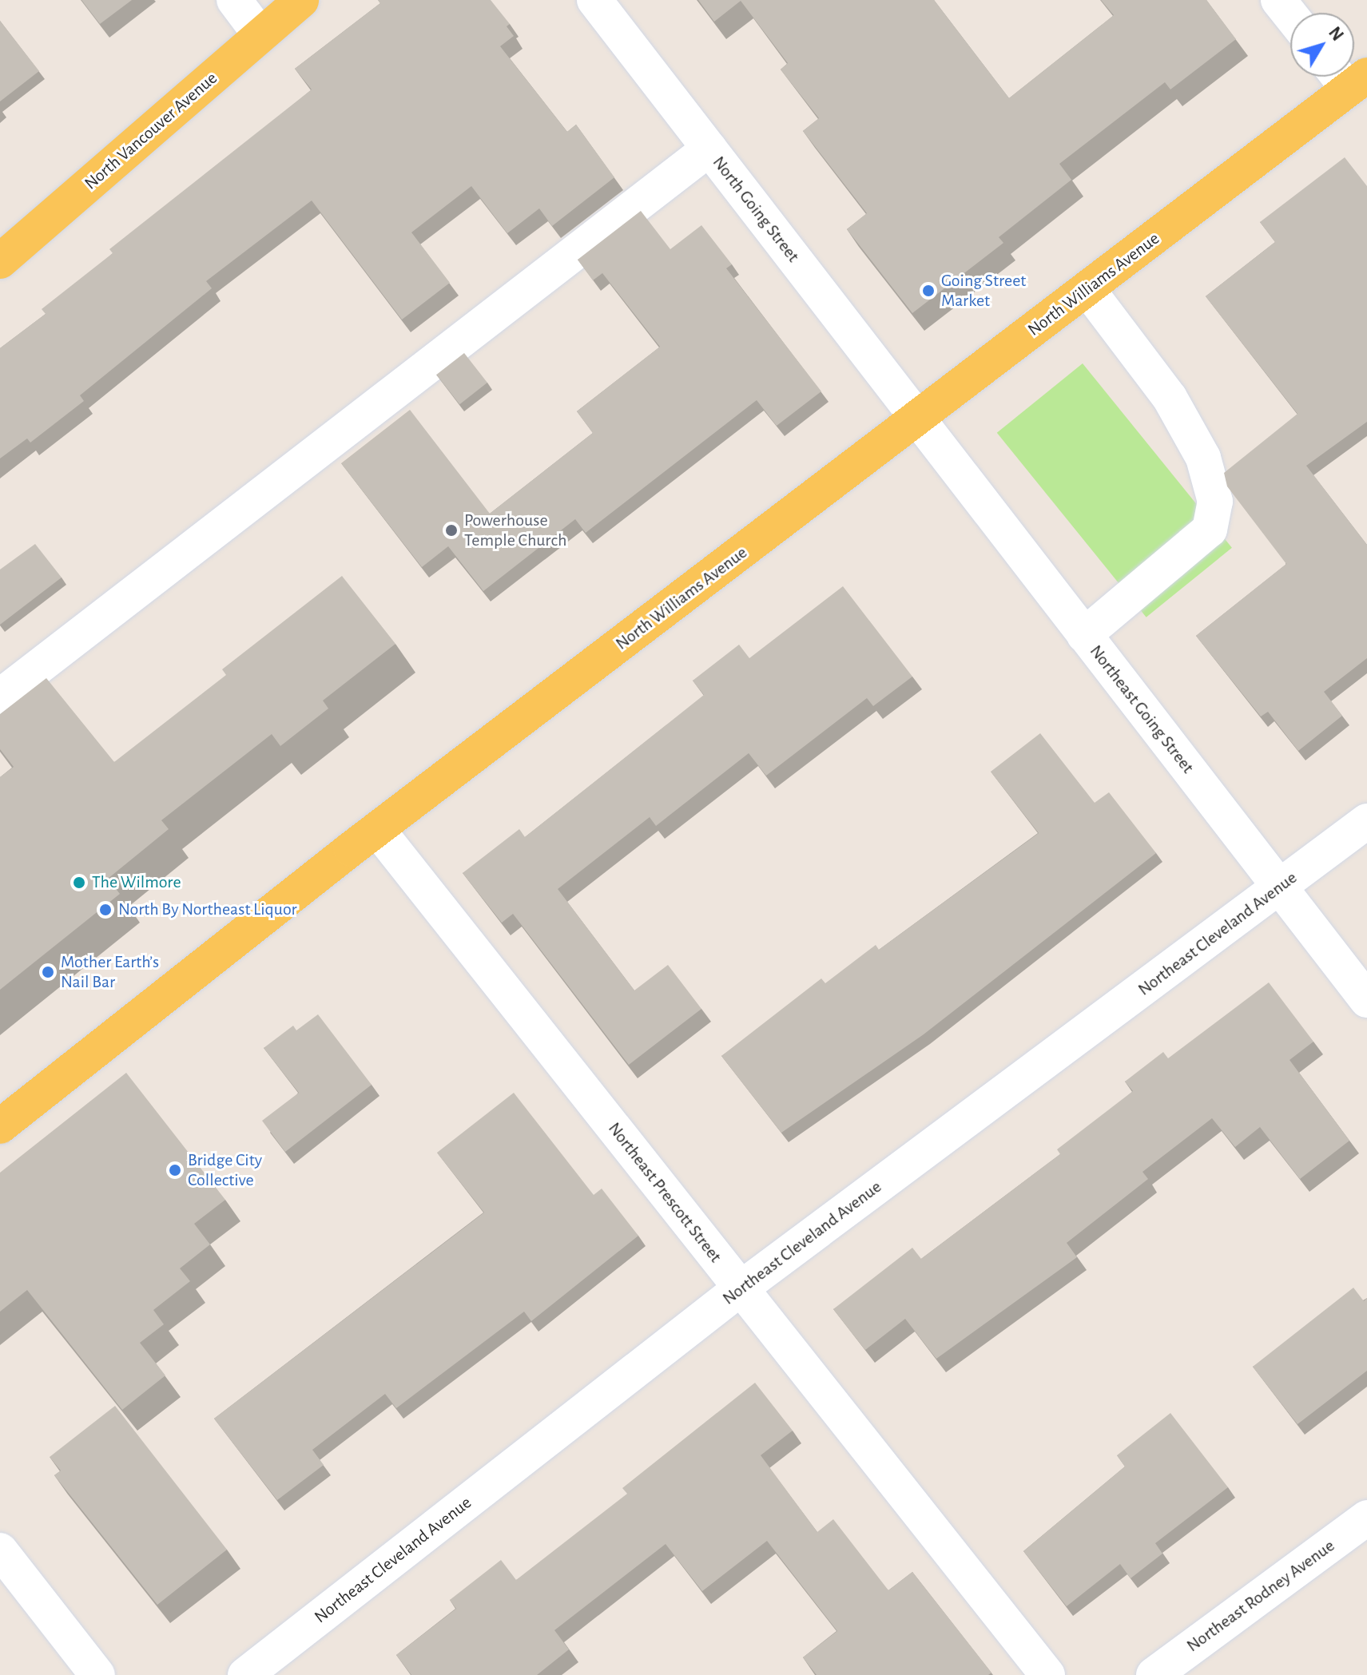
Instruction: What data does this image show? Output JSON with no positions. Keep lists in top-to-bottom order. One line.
{"streets":{"main road":["North Vancouver Avenue","North Williams Avenue"],"street":["North Going Street","Northeast Going Street","Northeast Cleveland Avenue","Northeast Prescott Street","Northeast Rodney Avenue"]},"crossings":[["North Going Street","North Williams Avenue"],["North Going Street","Northeast Going Street"],["North Williams Avenue","Northeast Going Street"],["North Williams Avenue","Northeast Prescott Street"],["Northeast Going Street","Northeast Cleveland Avenue"],["Northeast Cleveland Avenue","Northeast Prescott Street"]],"places":["Going Street Market","Powerhouse Temple Church","The Wilmore","North By Northeast Liquor","Mother Earth’s Nail Bar","Bridge City Collective"],"north":"top right"}
